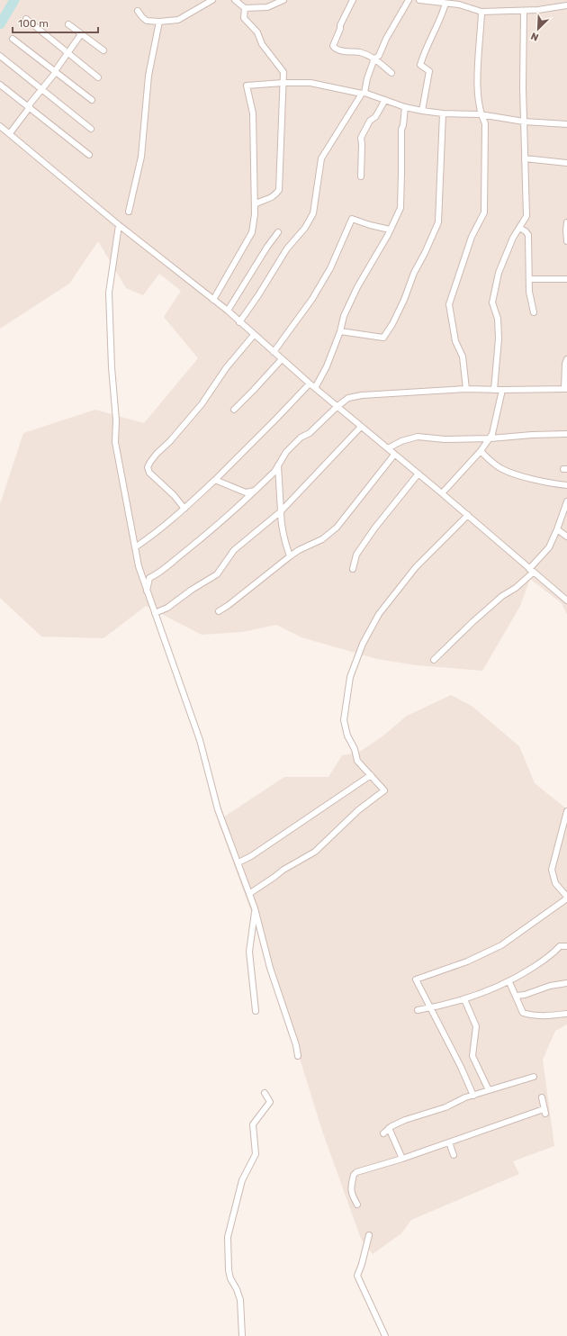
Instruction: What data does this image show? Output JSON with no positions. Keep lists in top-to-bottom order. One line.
{"scale_bar":"100 m","north":"bottom left"}
